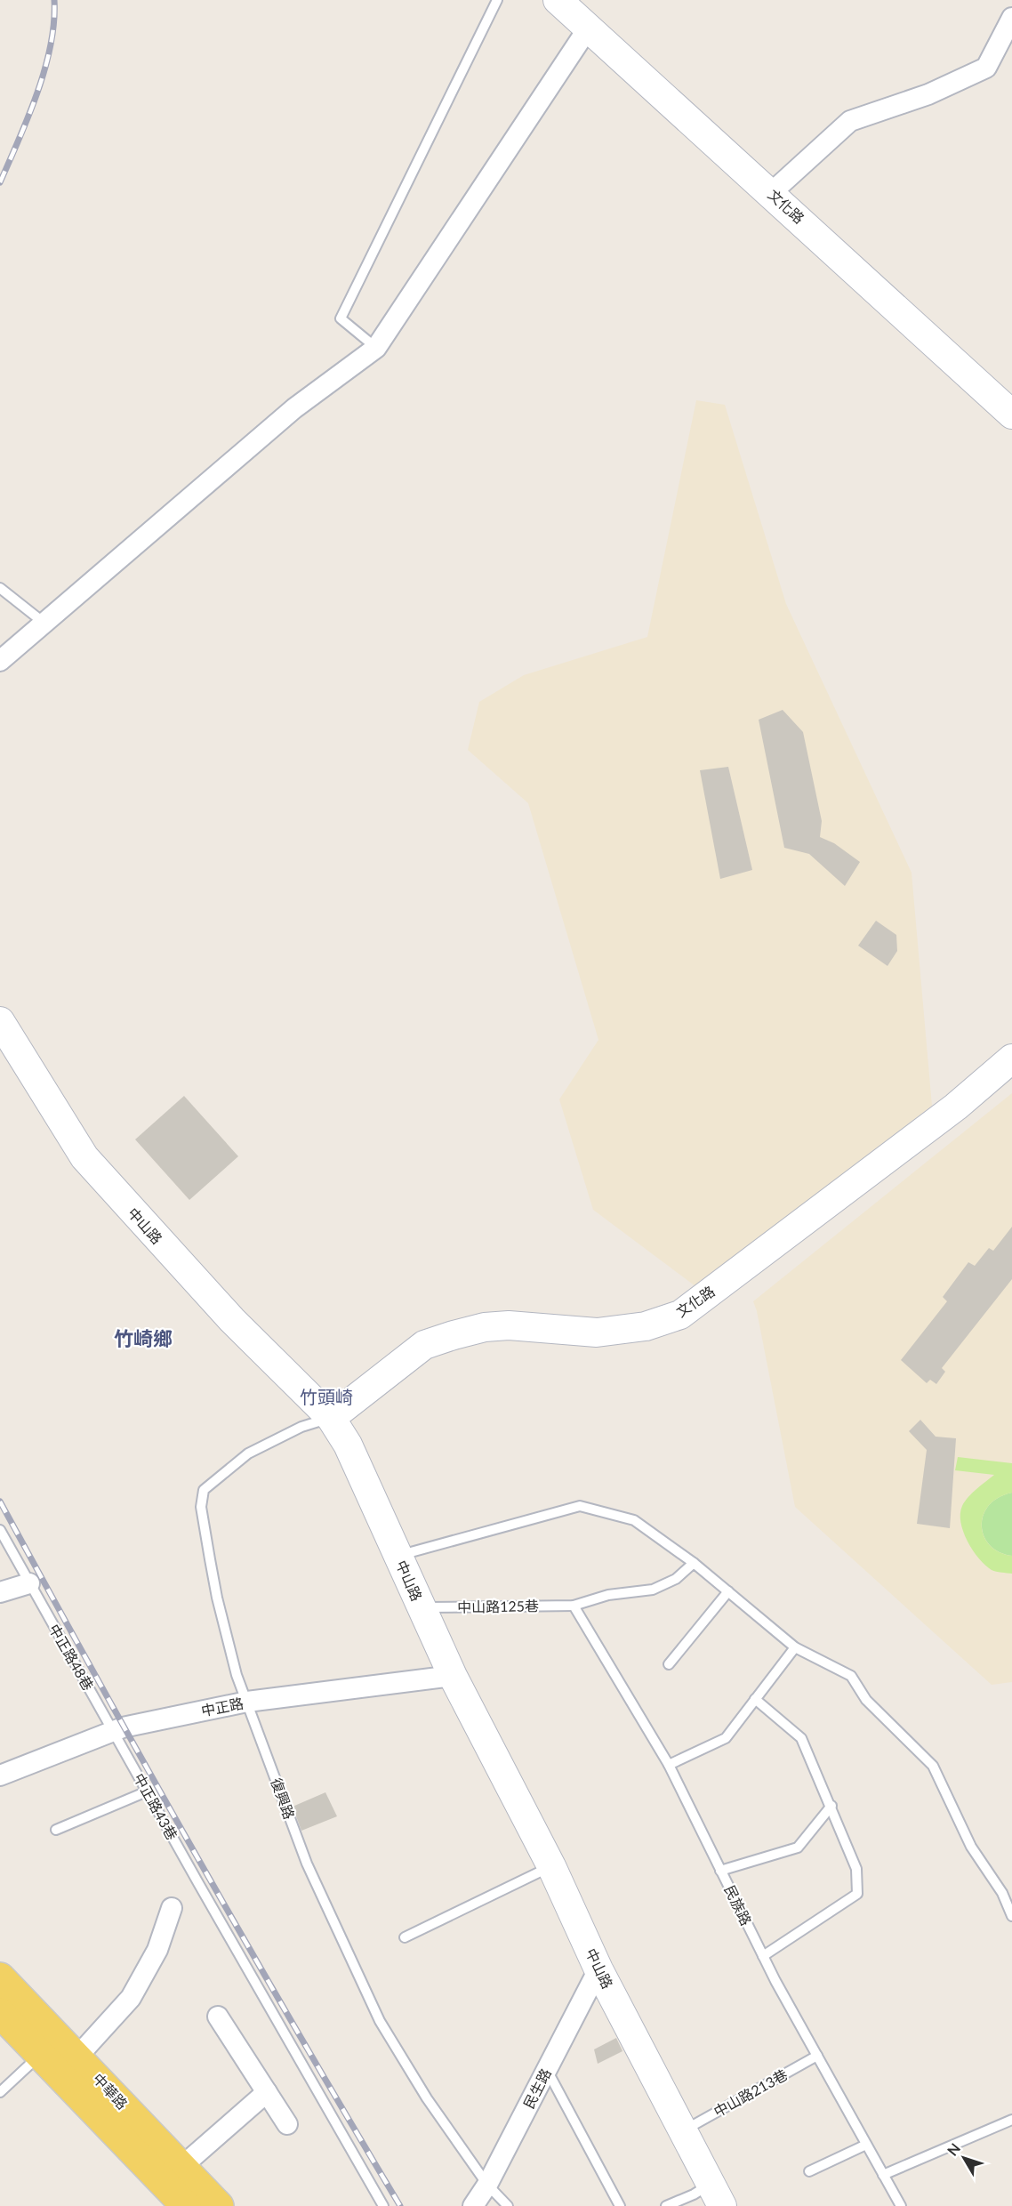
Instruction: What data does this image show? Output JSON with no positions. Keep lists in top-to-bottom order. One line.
{"streets":{"main road":["中華路"],"street":["文化路","中山路","中正路","民生路"],"lane":["中山路125巷","中正路48巷","復興路","中正路43巷","民族路","中山路213巷"]},"crossings":[["文化路","中山路"],["文化路","復興路"],["中山路","中山路125巷"],["中山路","中正路"],["中山路","復興路"],["中山路","民生路"],["中山路","中山路213巷"],["中山路125巷","民族路"],["中正路48巷","中正路"],["中正路48巷","中正路43巷"],["中正路","復興路"],["中正路","中正路43巷"],["復興路","民生路"],["民族路","中山路213巷"]],"districts":["竹崎鄉","竹頭崎"],"north":"top left"}
